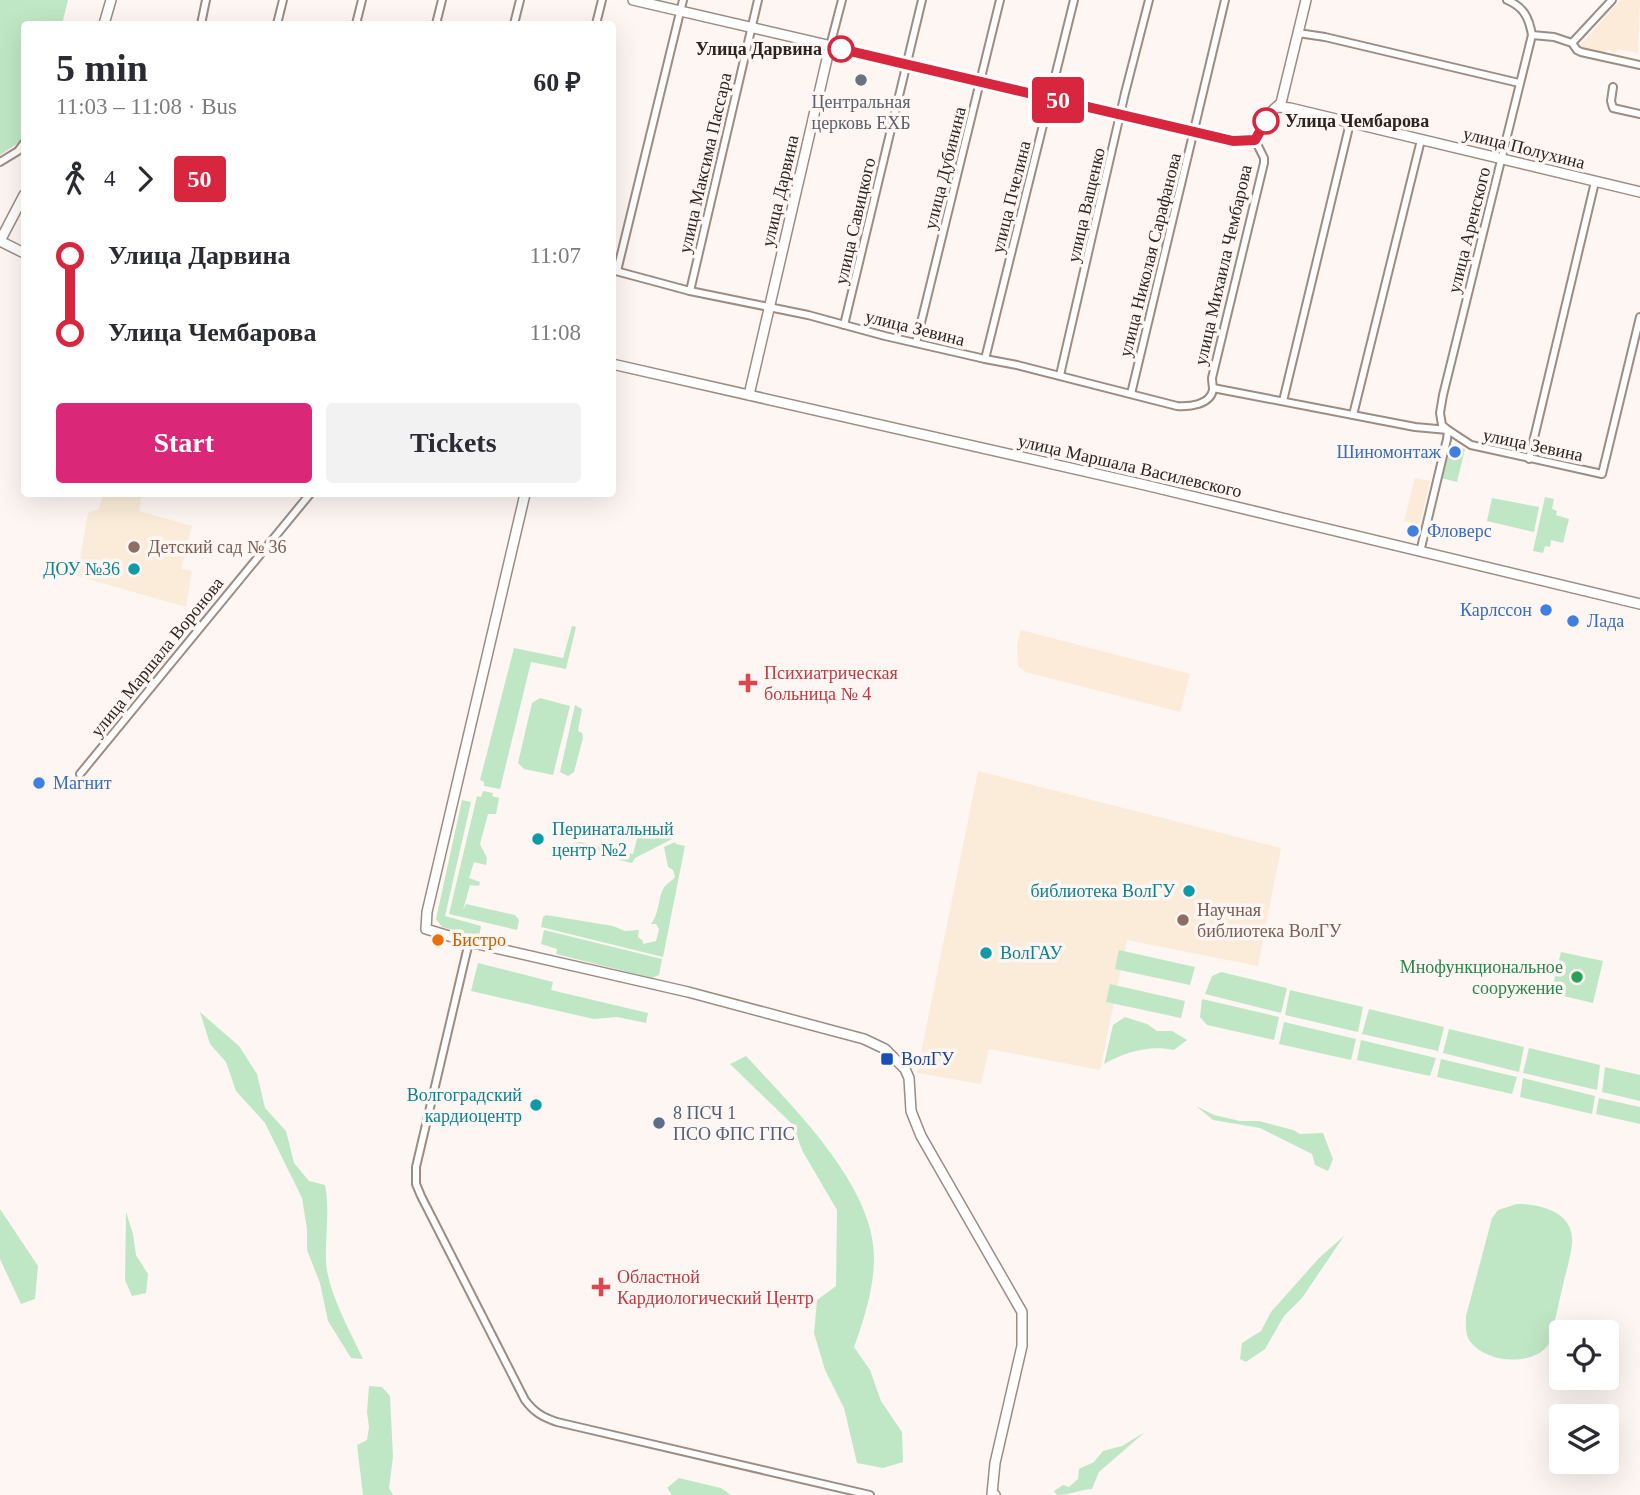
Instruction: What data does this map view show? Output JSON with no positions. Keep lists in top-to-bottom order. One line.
{"streets":{"main road":["улица Полухина","улица Дарвина","улица Маршала Василевского"],"street":["улица Максима Пассара","улица Дубинина","улица Пчелина","улица Ващенко","улица Савицкого","улица Аренского","улица Николая Сарафанова","улица Михаила Чембарова","улица Зевина","улица Маршала Воронова"]},"crossings":[["улица Полухина","улица Аренского"],["улица Максима Пассара","улица Зевина"],["улица Дубинина","улица Зевина"],["улица Дарвина","улица Зевина"],["улица Дарвина","улица Маршала Василевского"],["улица Пчелина","улица Зевина"],["улица Ващенко","улица Зевина"],["улица Савицкого","улица Зевина"],["улица Аренского","улица Зевина"],["улица Николая Сарафанова","улица Зевина"],["улица Михаила Чембарова","улица Зевина"]],"places":{"other":["Улица Дарвина","Центральная церковь ЕХБ","Улица Чембарова","Шиномонтаж","Фловерс","Детский сад № 36","ДОУ №36","Карлссон","Лада","Магнит","Перинатальный центр №2","библиотека ВолГУ","Научная библиотека ВолГУ","Бистро","ВолГАУ","Мнофункциональное сооружение","Волгоградский кардиоцентр","8 ПСЧ 1 ПСО ФПС ГПС"],"health":["Психиатрическая больница № 4","Областной Кардиологический Центр"],"transit":["ВолГУ"]},"lines":["bus line 50"],"page":{"on_map":"50","heading":["5 min","11:03 – 11:08 · Bus","60 ₽"],"legs":["4","50"],"list":[{"name":"Улица Дарвина","value":"11:07"},{"name":"Улица Чембарова","value":"11:08"}],"buttons":["Start","Tickets"]}}
